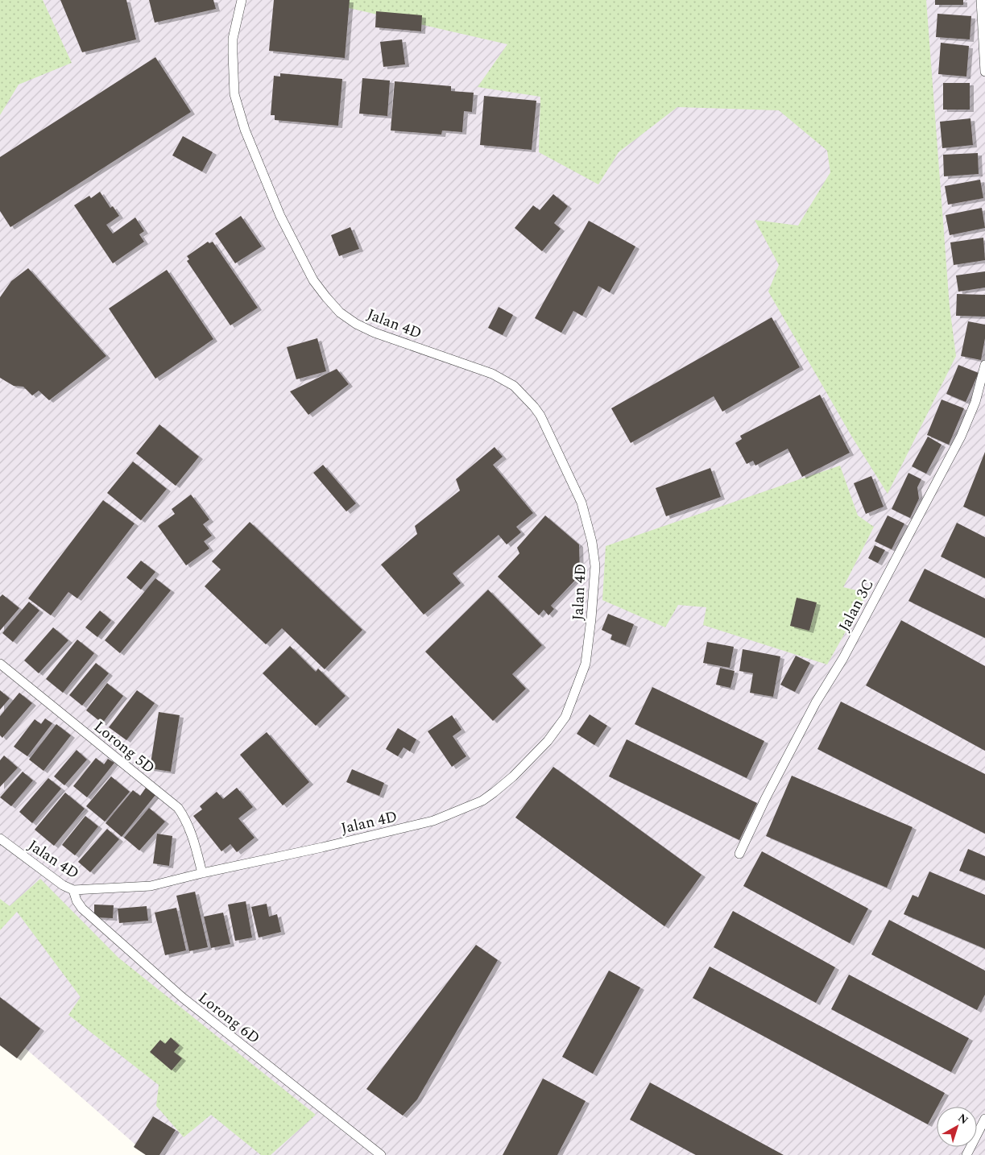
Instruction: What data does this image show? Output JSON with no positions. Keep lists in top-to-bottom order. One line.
{"streets":{"street":["Jalan 4D","Jalan 3C","Lorong 5D","Lorong 6D"]},"crossings":[["Jalan 4D","Lorong 5D"],["Jalan 4D","Lorong 6D"]],"north":"top right"}
